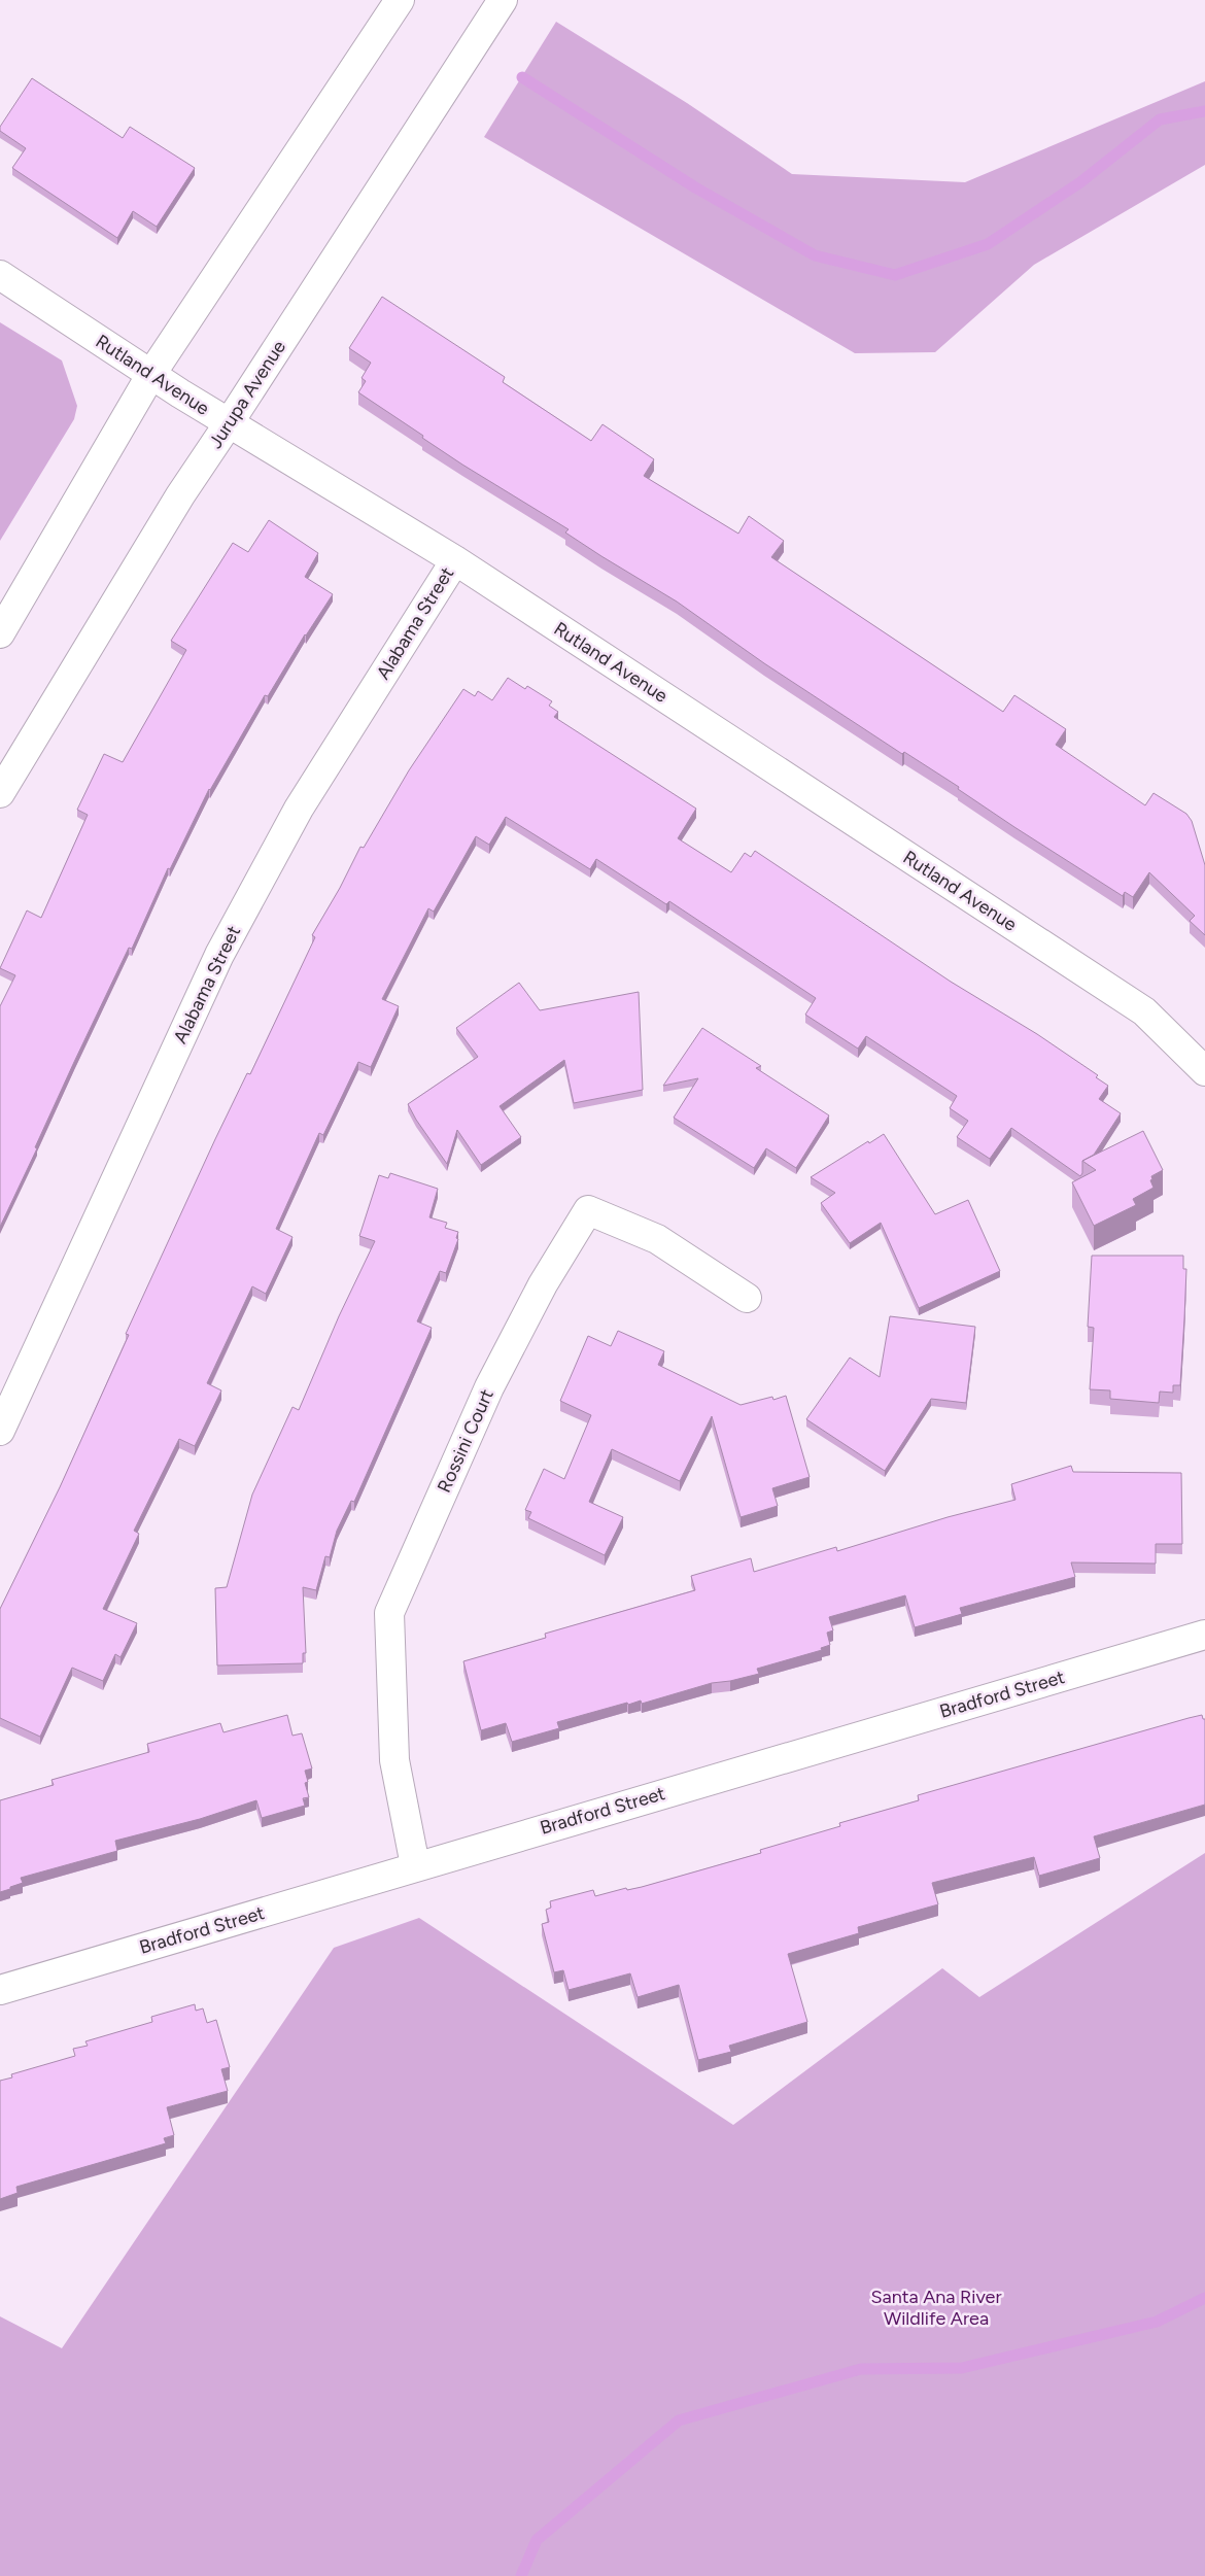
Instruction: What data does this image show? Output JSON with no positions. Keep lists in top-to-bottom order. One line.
{"streets":{"street":["Rutland Avenue","Jurupa Avenue","Alabama Street","Rossini Court","Bradford Street"]},"crossings":[["Rutland Avenue","Jurupa Avenue"],["Rutland Avenue","Alabama Street"],["Rossini Court","Bradford Street"]],"parks":["Santa Ana River Wildlife Area"]}
